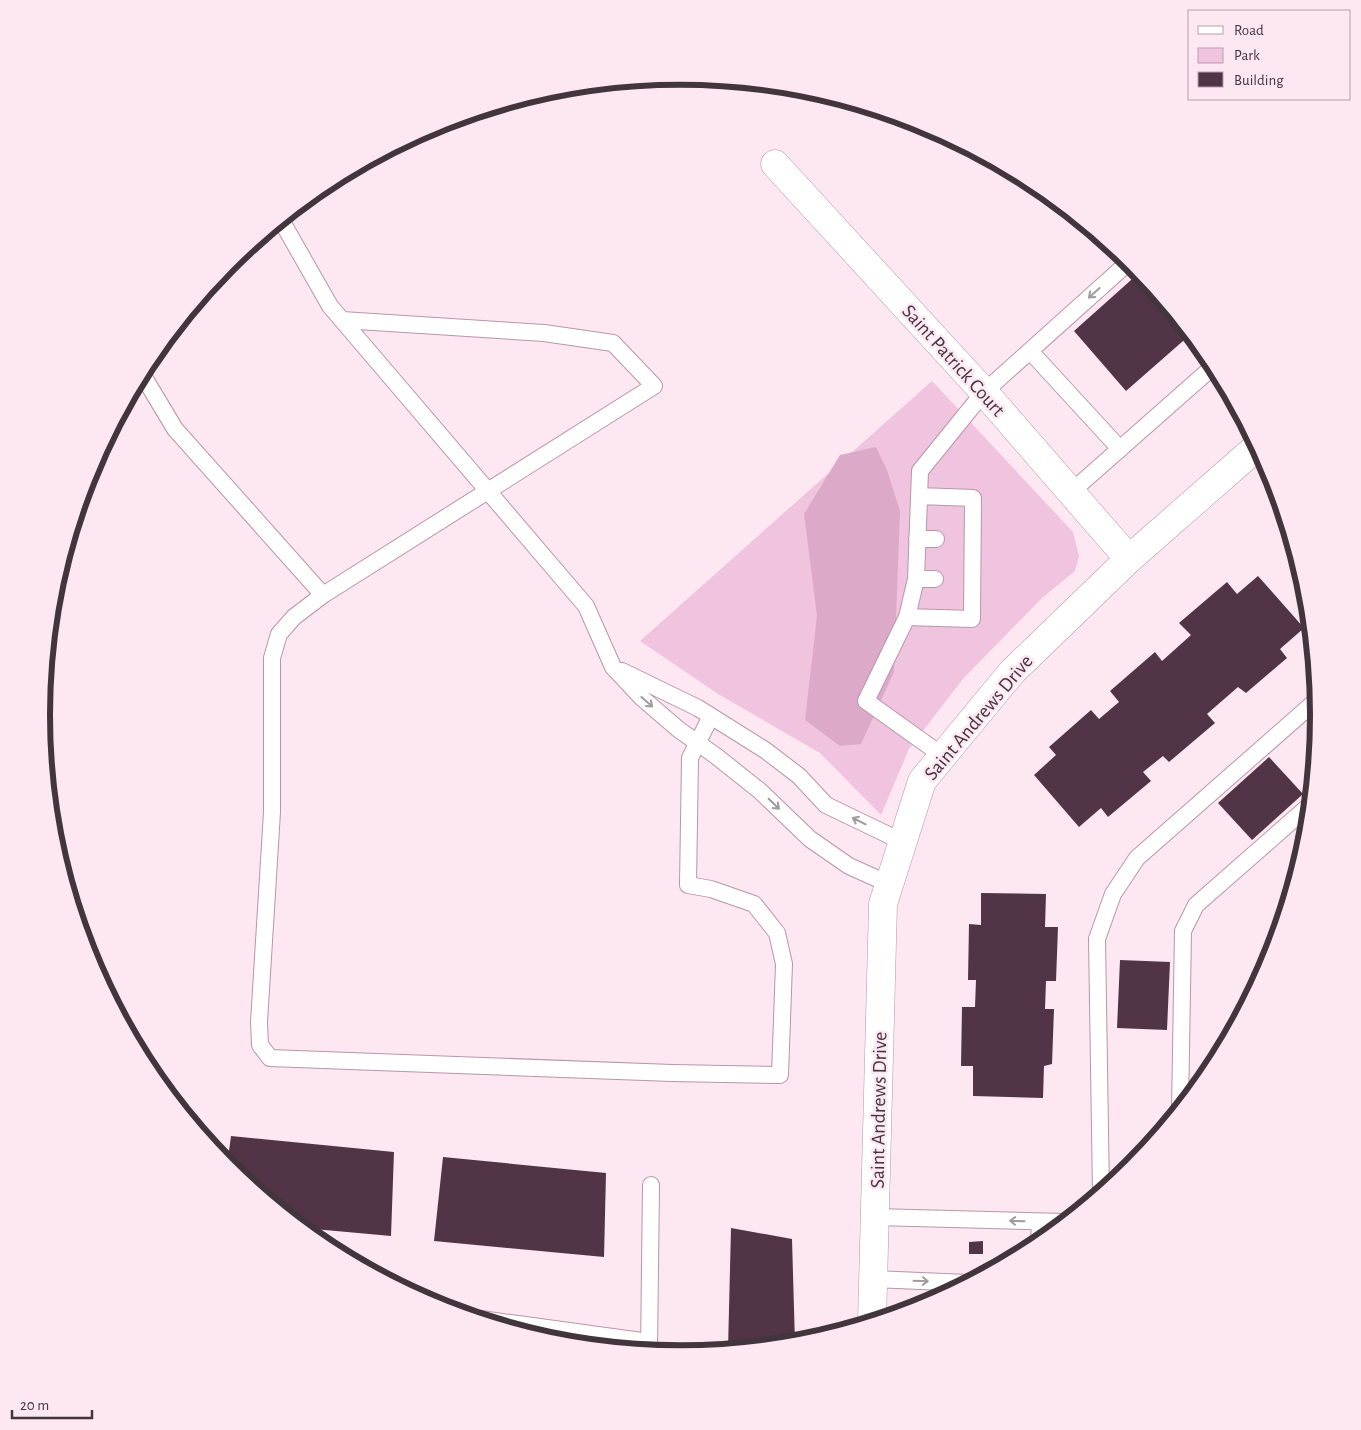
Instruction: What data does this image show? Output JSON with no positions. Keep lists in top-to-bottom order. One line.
{"streets":{"street":["Saint Patrick Court","Saint Andrews Drive"]},"crossings":[["Saint Patrick Court","Saint Andrews Drive"]],"legend":["Road","Park","Building"],"scale_bar":"20 m"}
